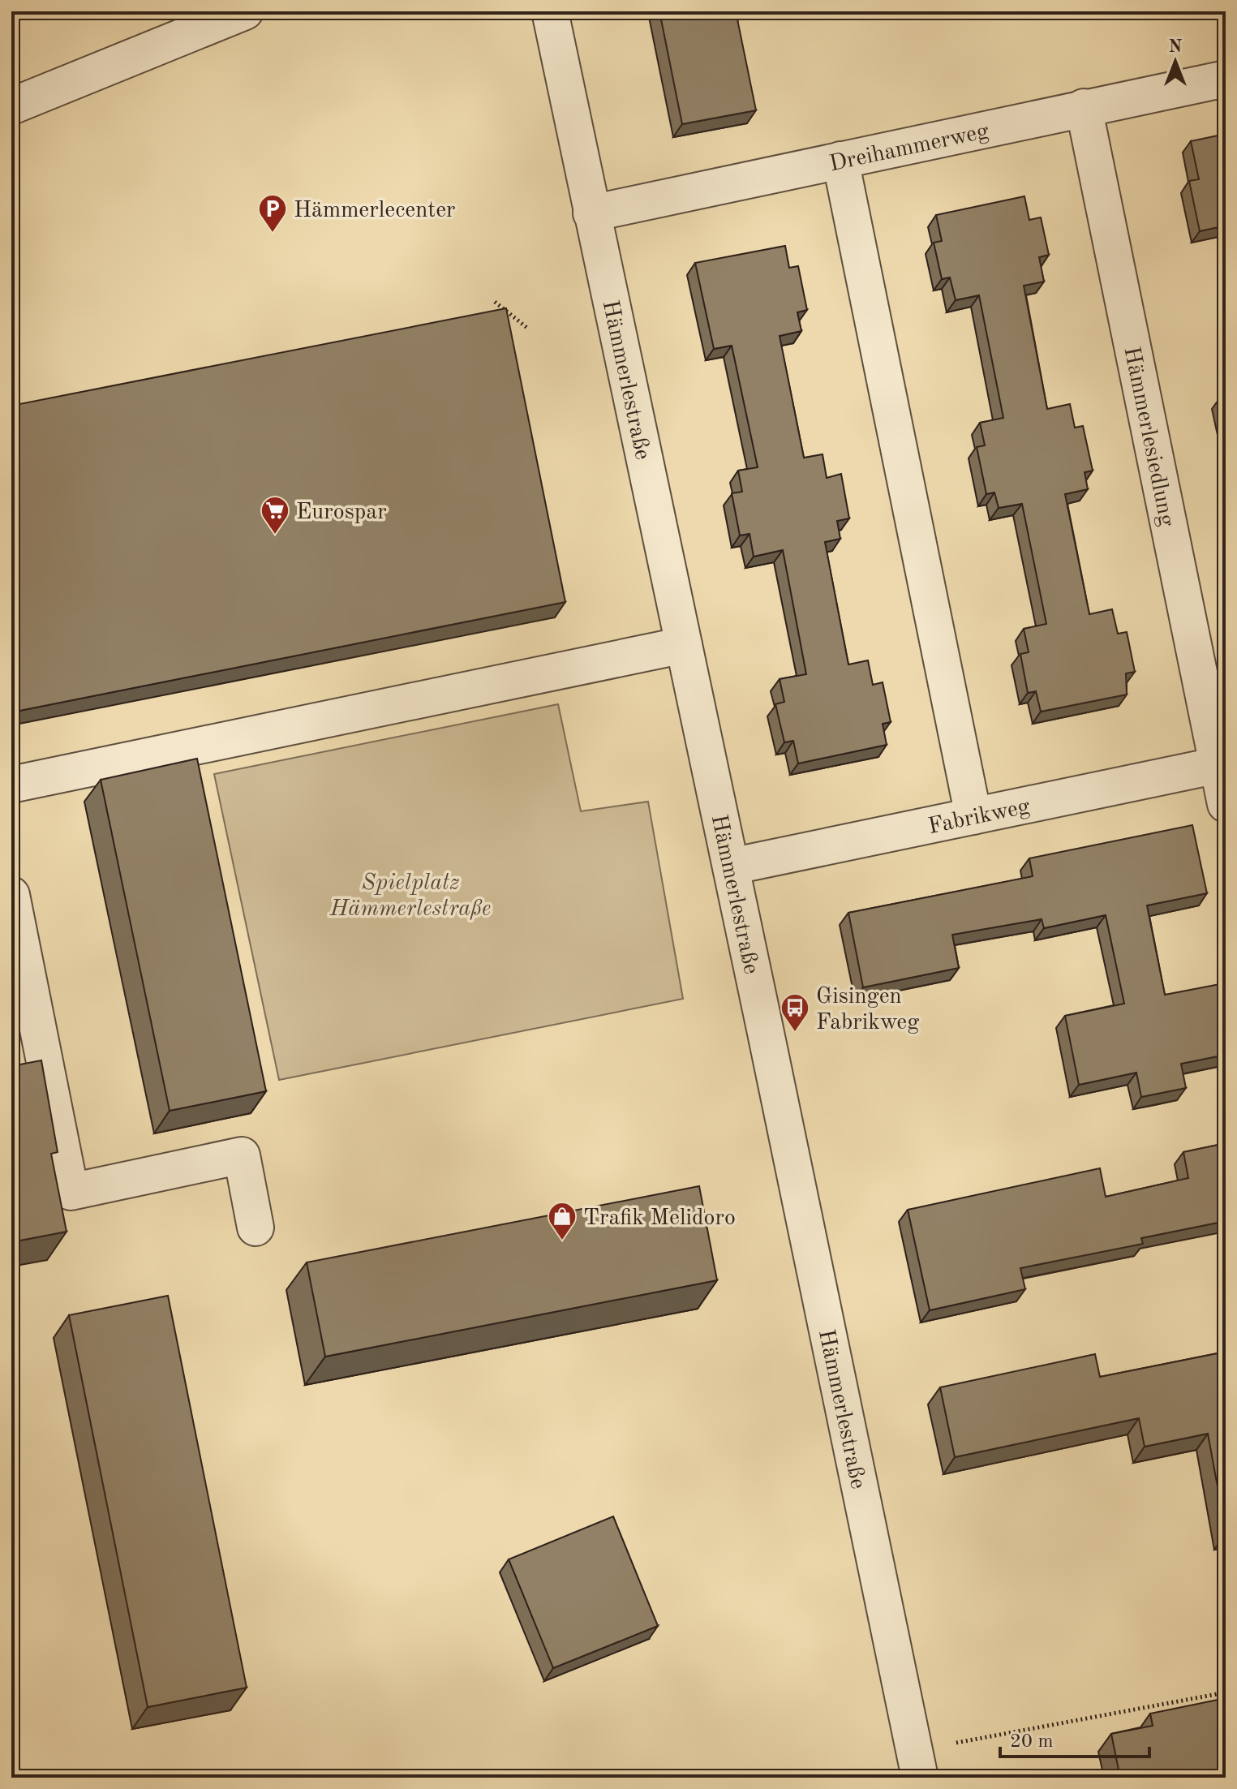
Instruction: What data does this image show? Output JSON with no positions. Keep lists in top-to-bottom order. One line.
{"streets":{"street":["Dreihammerweg","Hämmerlestraße","Hämmerlesiedlung","Fabrikweg"]},"crossings":[["Dreihammerweg","Hämmerlestraße"],["Dreihammerweg","Hämmerlesiedlung"],["Hämmerlestraße","Fabrikweg"],["Hämmerlesiedlung","Fabrikweg"]],"parks":["Spielplatz Hämmerlestraße"],"places":{"parking":["Hämmerlecenter"],"supermarket":["Eurospar"],"bus stop":["Gisingen Fabrikweg"],"shop":["Trafik Melidoro"]},"scale_bar":"20 m","north":"top"}
